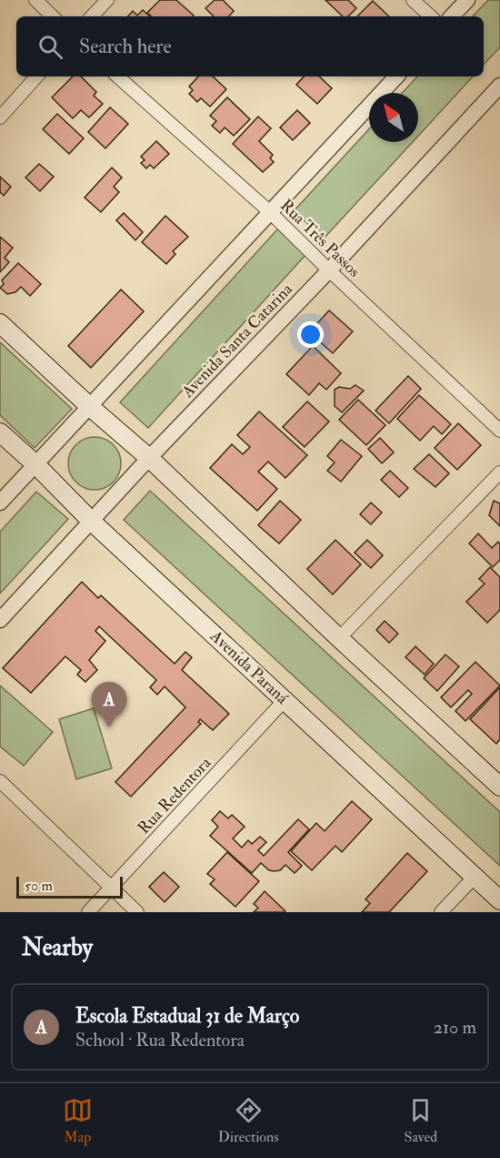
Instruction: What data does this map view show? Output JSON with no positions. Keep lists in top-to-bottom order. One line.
{"streets":{"main road":["Avenida Paraná"],"street":["Rua Três Passos","Avenida Santa Catarina","Rua Redentora"]},"crossings":[["Rua Três Passos","Avenida Santa Catarina"],["Avenida Santa Catarina","Avenida Paraná"],["Avenida Paraná","Rua Redentora"]],"scale_bar":"50 m","north":"top left","page":{"search":"Search here","pins":"A","scale":"50 m","heading":"Nearby","list":[{"mark":"A","name":"Escola Estadual 31 de Março","note":"School · Rua Redentora","value":"210 m"}],"nav":["Map","Directions","Saved"]}}
